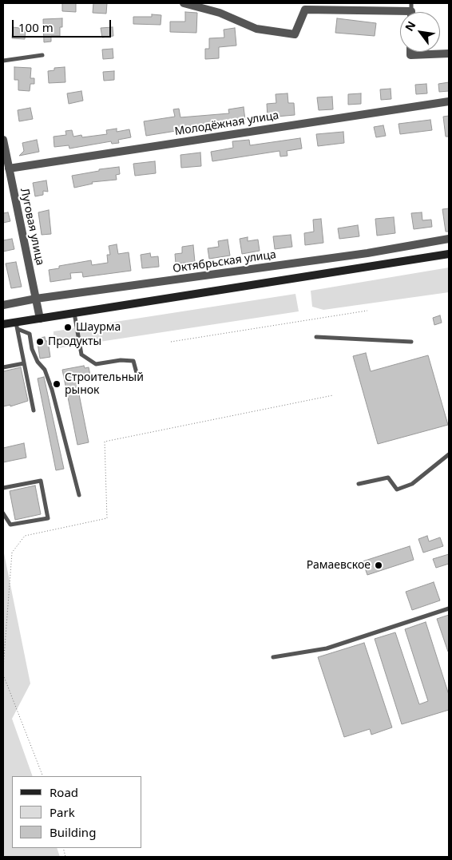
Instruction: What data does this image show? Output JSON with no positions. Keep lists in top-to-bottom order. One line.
{"streets":{"street":["Молодёжная улица","Луговая улица","Октябрьская улица"]},"crossings":[["Молодёжная улица","Луговая улица"],["Луговая улица","Октябрьская улица"]],"places":["Шаурма","Продукты","Строительный рынок","Рамаевское"],"legend":["Road","Park","Building"],"scale_bar":"100 m","north":"top left"}
